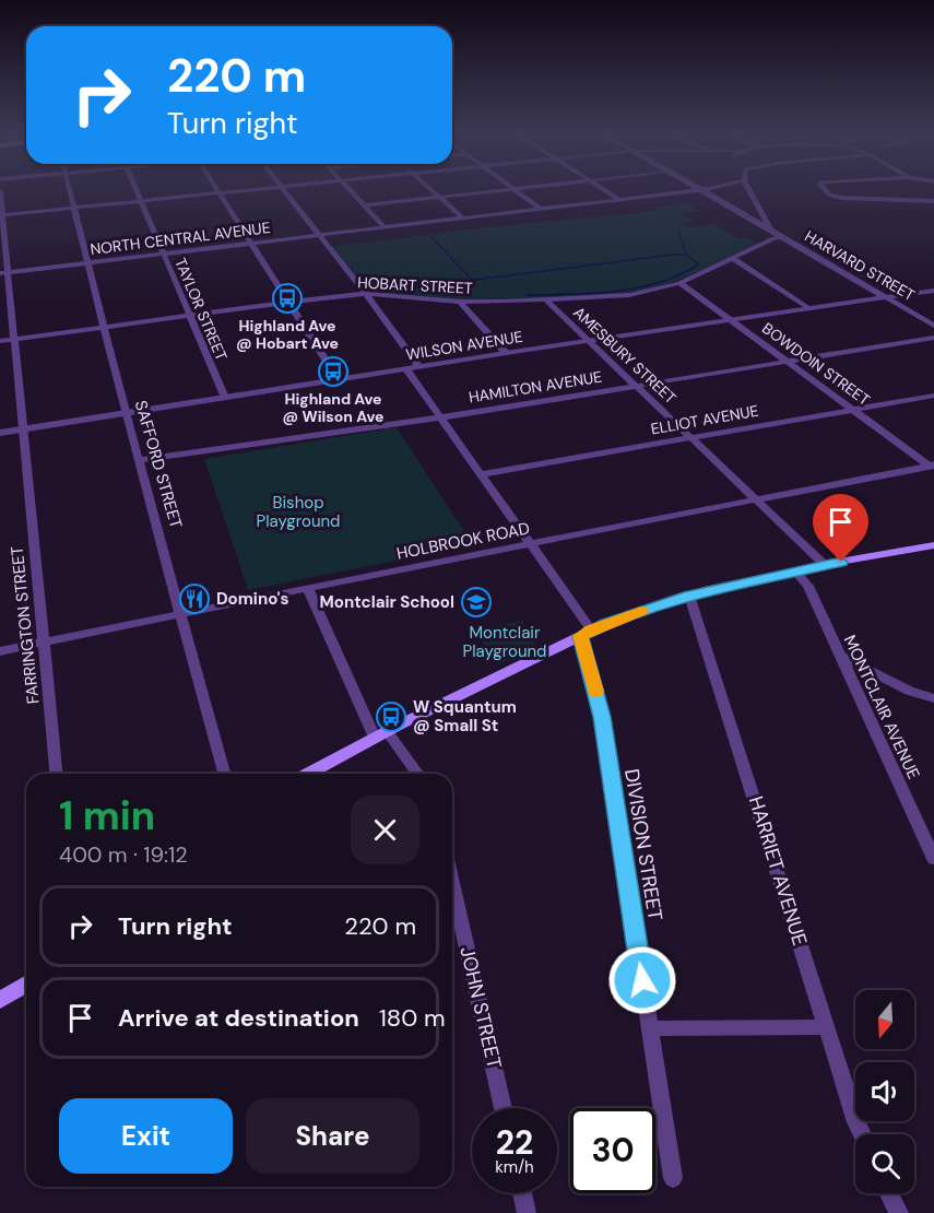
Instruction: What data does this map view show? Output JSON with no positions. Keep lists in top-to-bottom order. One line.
{"streets":{"street":["NORTH CENTRAL AVENUE","HARVARD STREET","HOBART STREET","TAYLOR STREET","WILSON AVENUE","AMESBURY STREET","BOWDOIN STREET","HAMILTON AVENUE","ELLIOT AVENUE","SAFFORD STREET","HOLBROOK ROAD","FARRINGTON STREET","MONTCLAIR AVENUE","DIVISION STREET","HARRIET AVENUE","JOHN STREET"]},"crossings":[["NORTH CENTRAL AVENUE","HARVARD STREET"],["NORTH CENTRAL AVENUE","TAYLOR STREET"],["NORTH CENTRAL AVENUE","SAFFORD STREET"],["NORTH CENTRAL AVENUE","FARRINGTON STREET"],["HARVARD STREET","HOBART STREET"],["HARVARD STREET","WILSON AVENUE"],["HOBART STREET","TAYLOR STREET"],["HOBART STREET","AMESBURY STREET"],["HOBART STREET","BOWDOIN STREET"],["HOBART STREET","SAFFORD STREET"],["HOBART STREET","FARRINGTON STREET"],["TAYLOR STREET","WILSON AVENUE"],["WILSON AVENUE","AMESBURY STREET"],["WILSON AVENUE","BOWDOIN STREET"],["WILSON AVENUE","SAFFORD STREET"],["WILSON AVENUE","FARRINGTON STREET"],["AMESBURY STREET","HAMILTON AVENUE"],["AMESBURY STREET","ELLIOT AVENUE"],["AMESBURY STREET","HOLBROOK ROAD"],["BOWDOIN STREET","HAMILTON AVENUE"],["BOWDOIN STREET","ELLIOT AVENUE"],["BOWDOIN STREET","HOLBROOK ROAD"],["HAMILTON AVENUE","SAFFORD STREET"],["SAFFORD STREET","HOLBROOK ROAD"],["HOLBROOK ROAD","FARRINGTON STREET"]],"parks":["Bishop Playground","Montclair Playground"],"places":{"bus stop":["Highland Ave @ Hobart Ave","Highland Ave @ Wilson Ave","W Squantum @ Small St"],"restaurant":["Domino's"],"school or university":["Montclair School"]},"north":"bottom","page":{"turn":["220 m","Turn right"],"heading":["1 min","400 m · 19:12"],"list":[{"name":"Turn right","value":"220 m"},{"name":"Arrive at destination","value":"180 m"}],"buttons":["Exit","Share"],"speed":"22 km/h","limit":"30"}}
